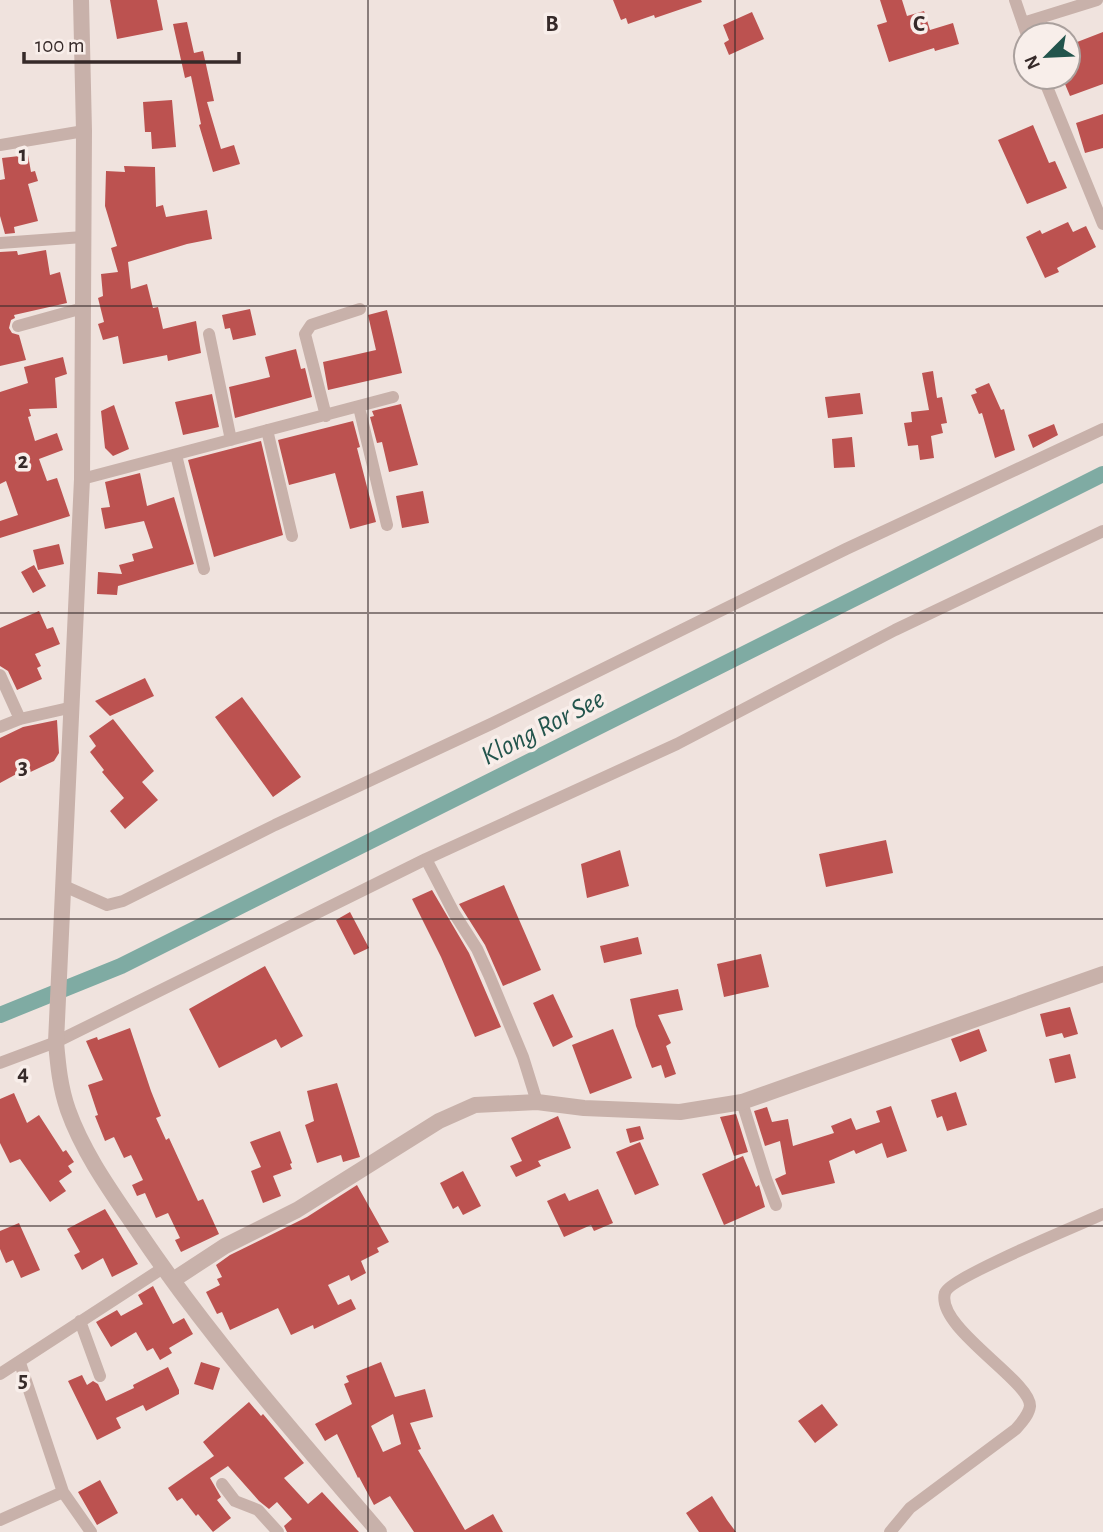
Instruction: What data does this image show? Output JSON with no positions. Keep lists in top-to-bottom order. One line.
{"water":["Klong Ror See"],"scale_bar":"100 m","north":"bottom left","grid":{"columns":["B","C"],"rows":["1","2","3","4","5"]}}
